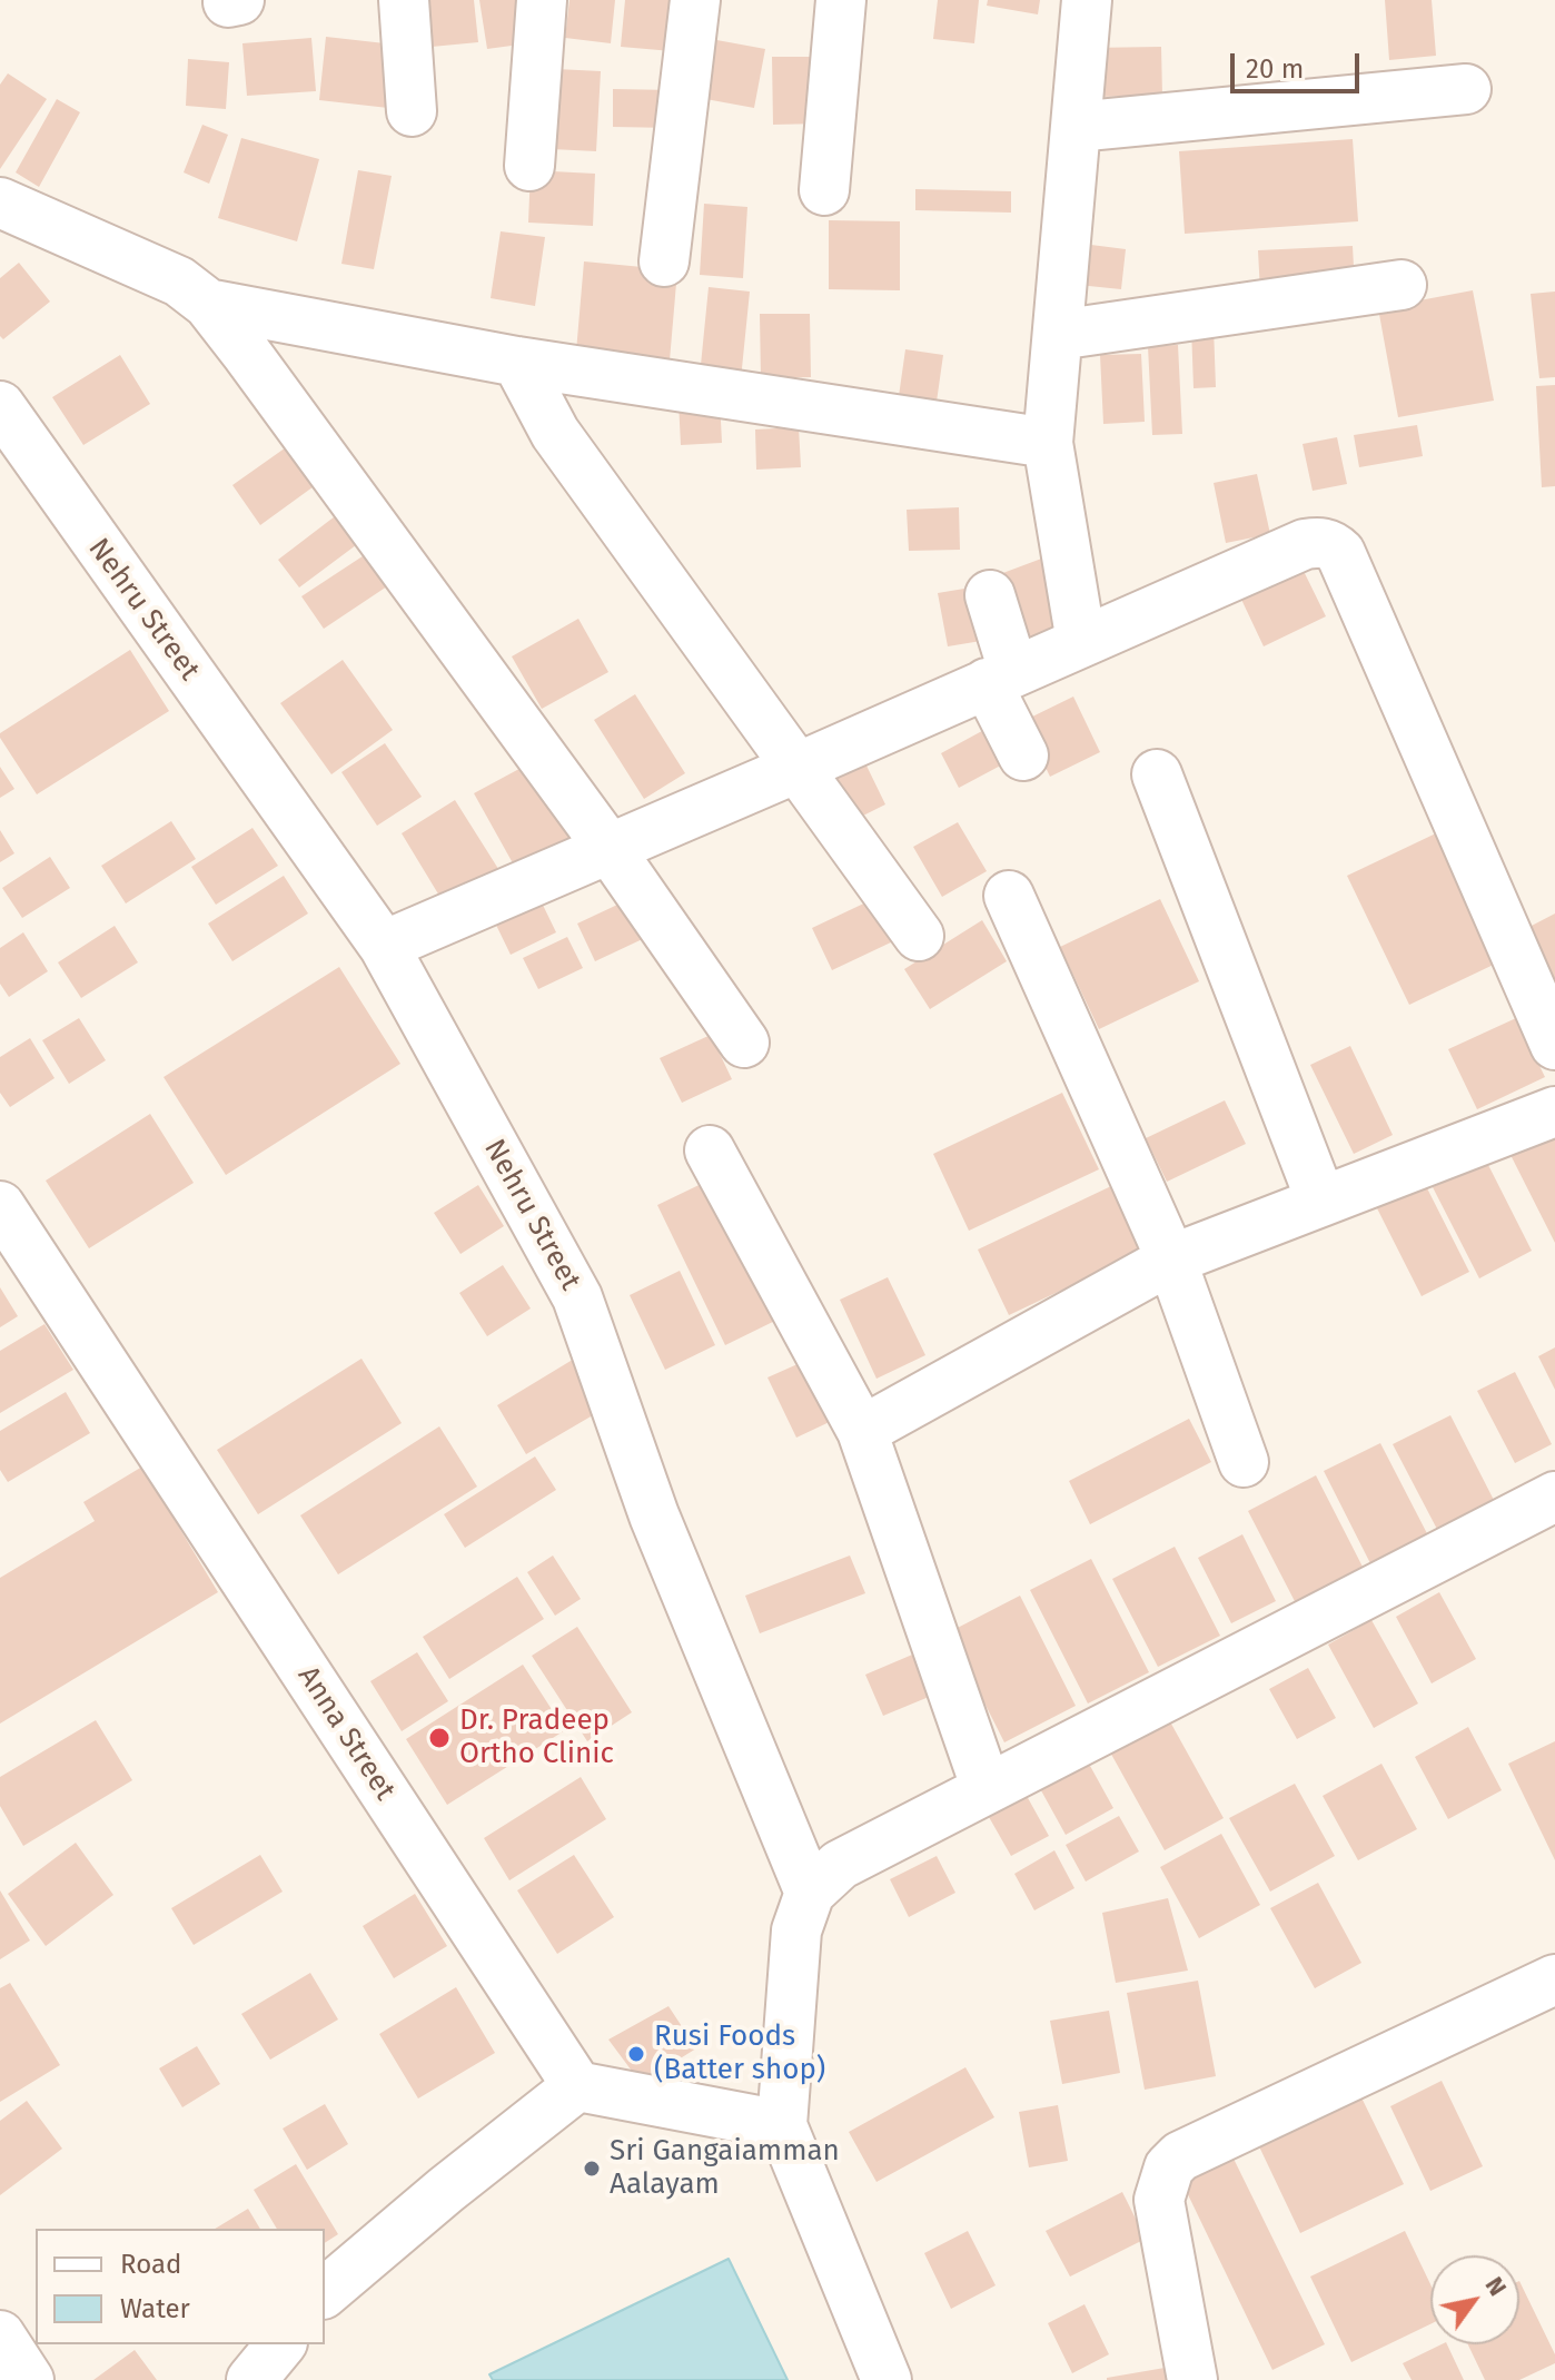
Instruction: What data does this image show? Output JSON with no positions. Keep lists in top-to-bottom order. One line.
{"streets":{"street":["Nehru Street","Anna Street"]},"places":["Dr. Pradeep Ortho Clinic","Rusi Foods (Batter shop)","Sri Gangaiamman Aalayam"],"legend":["Road","Water"],"scale_bar":"20 m","north":"top right"}
